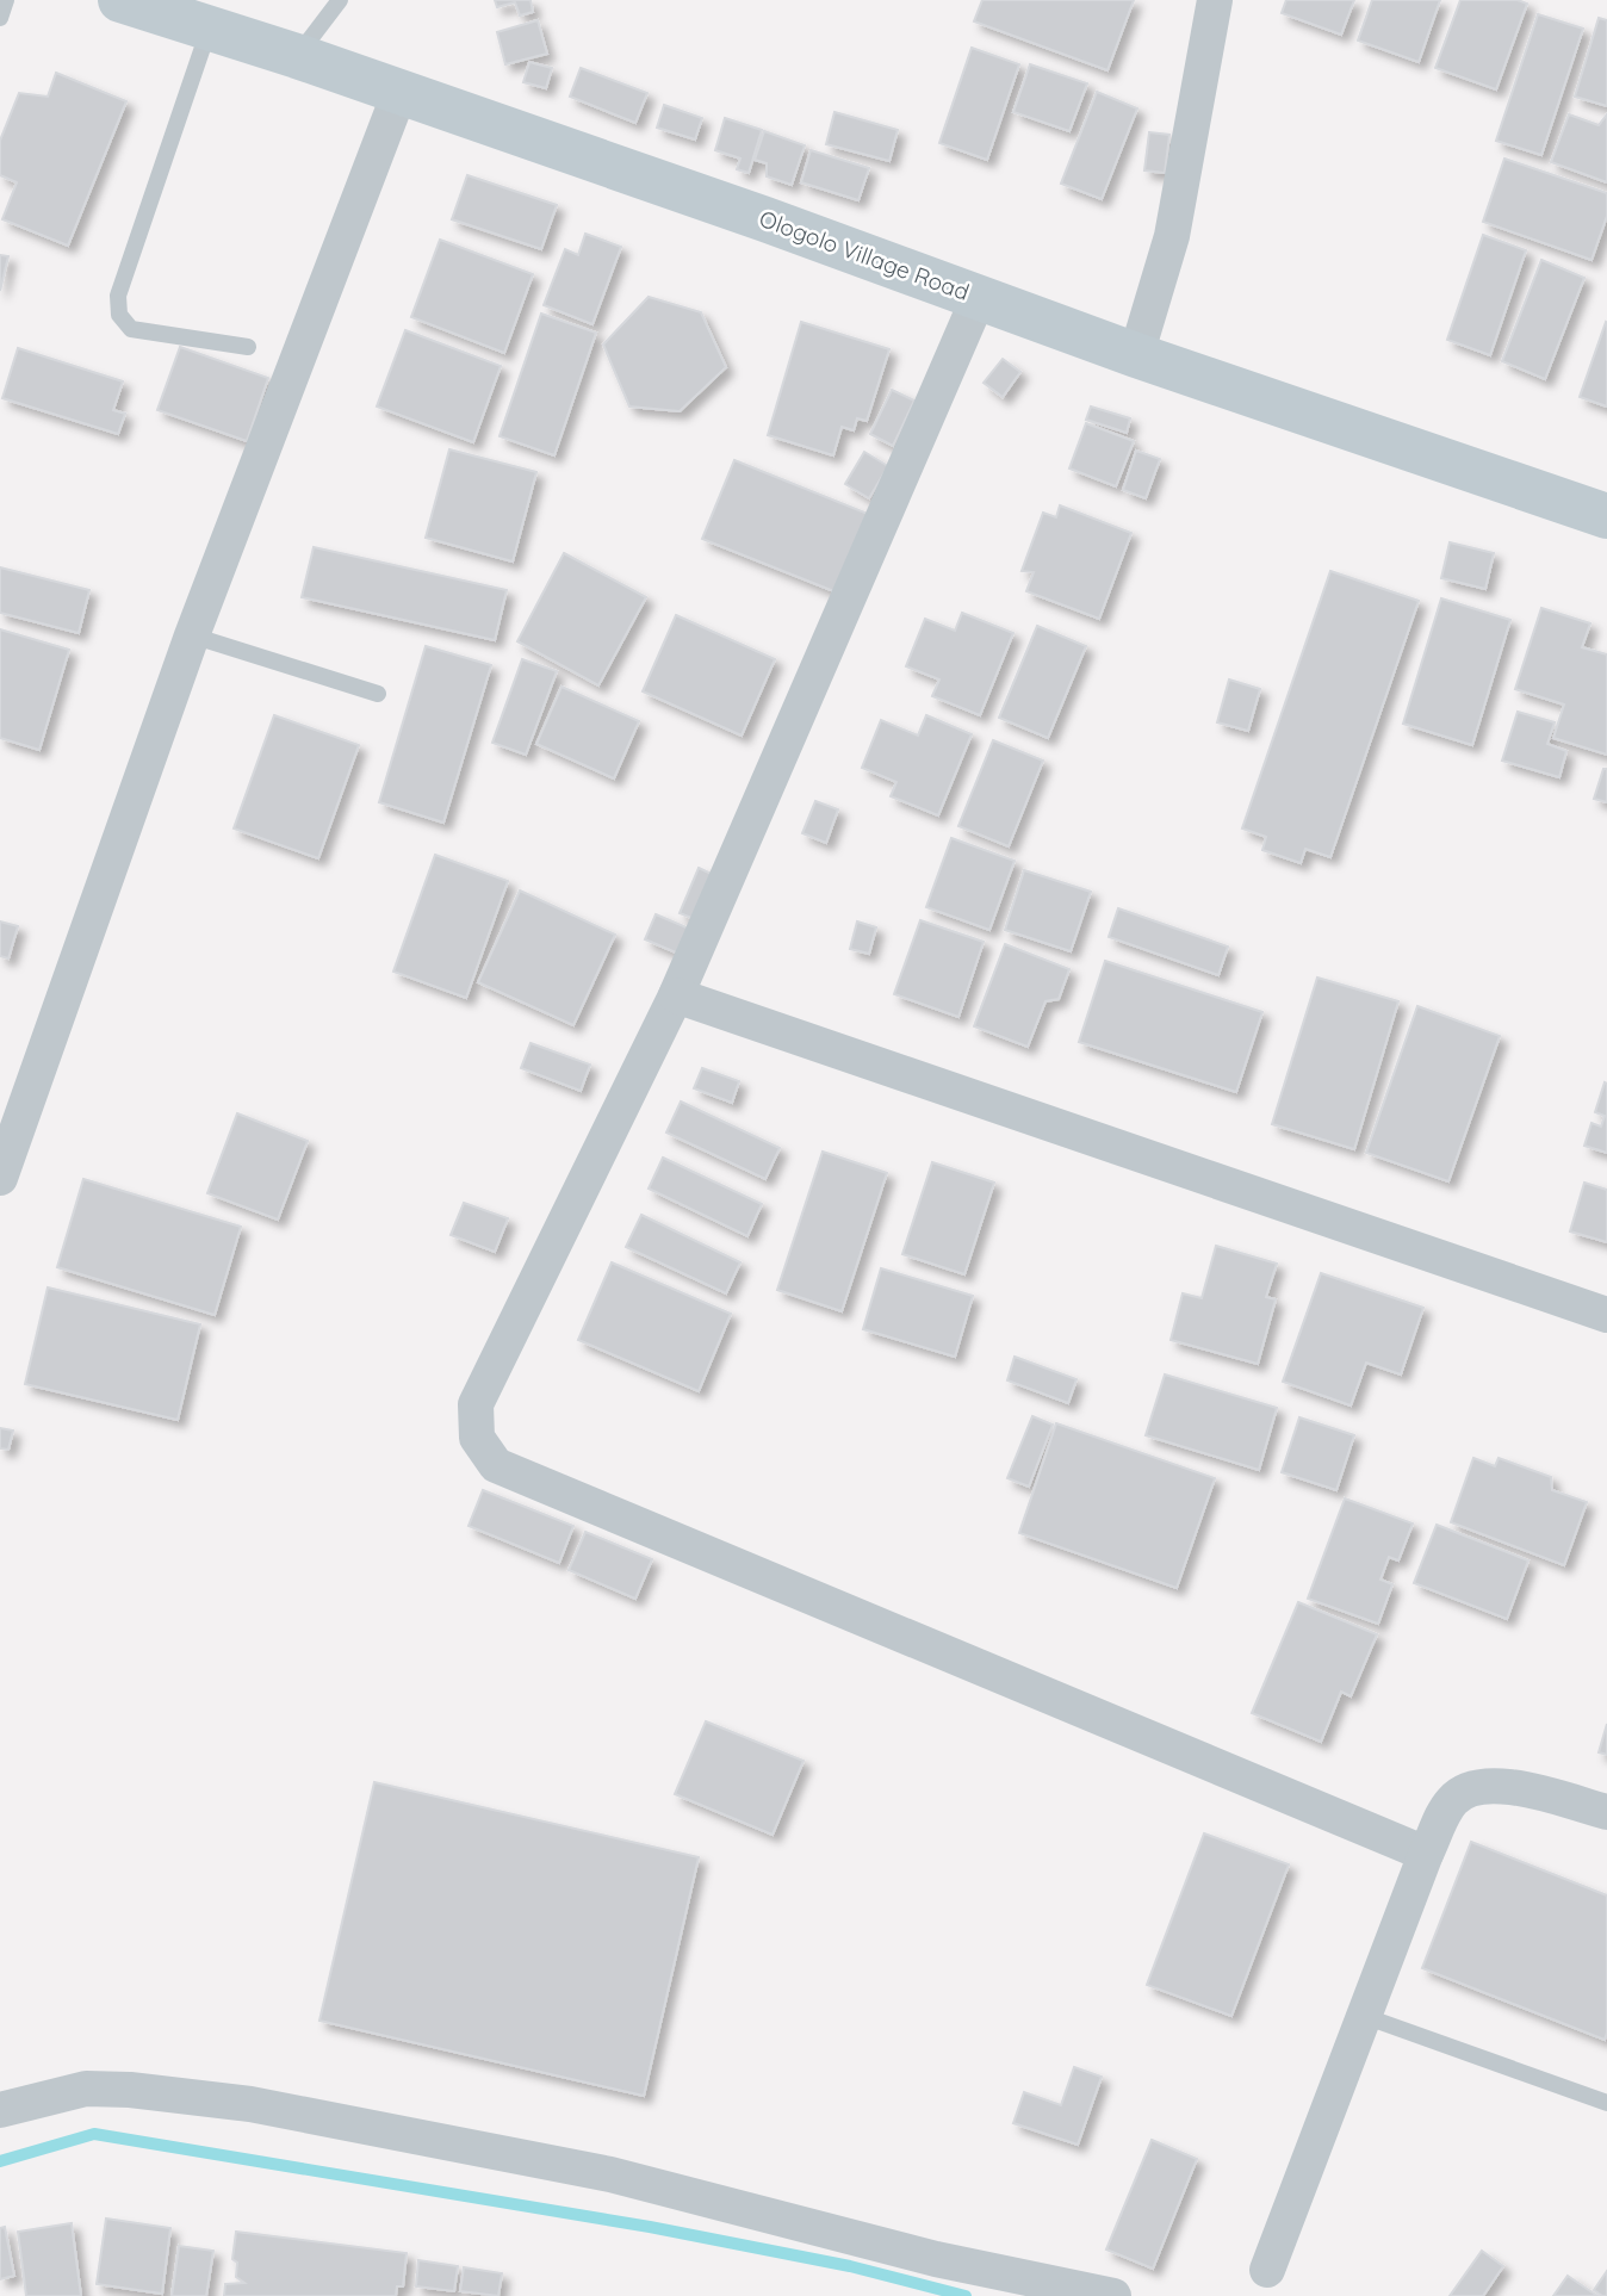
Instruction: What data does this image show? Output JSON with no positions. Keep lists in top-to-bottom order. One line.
{"streets":{"street":["Ologolo Village Road"]}}
